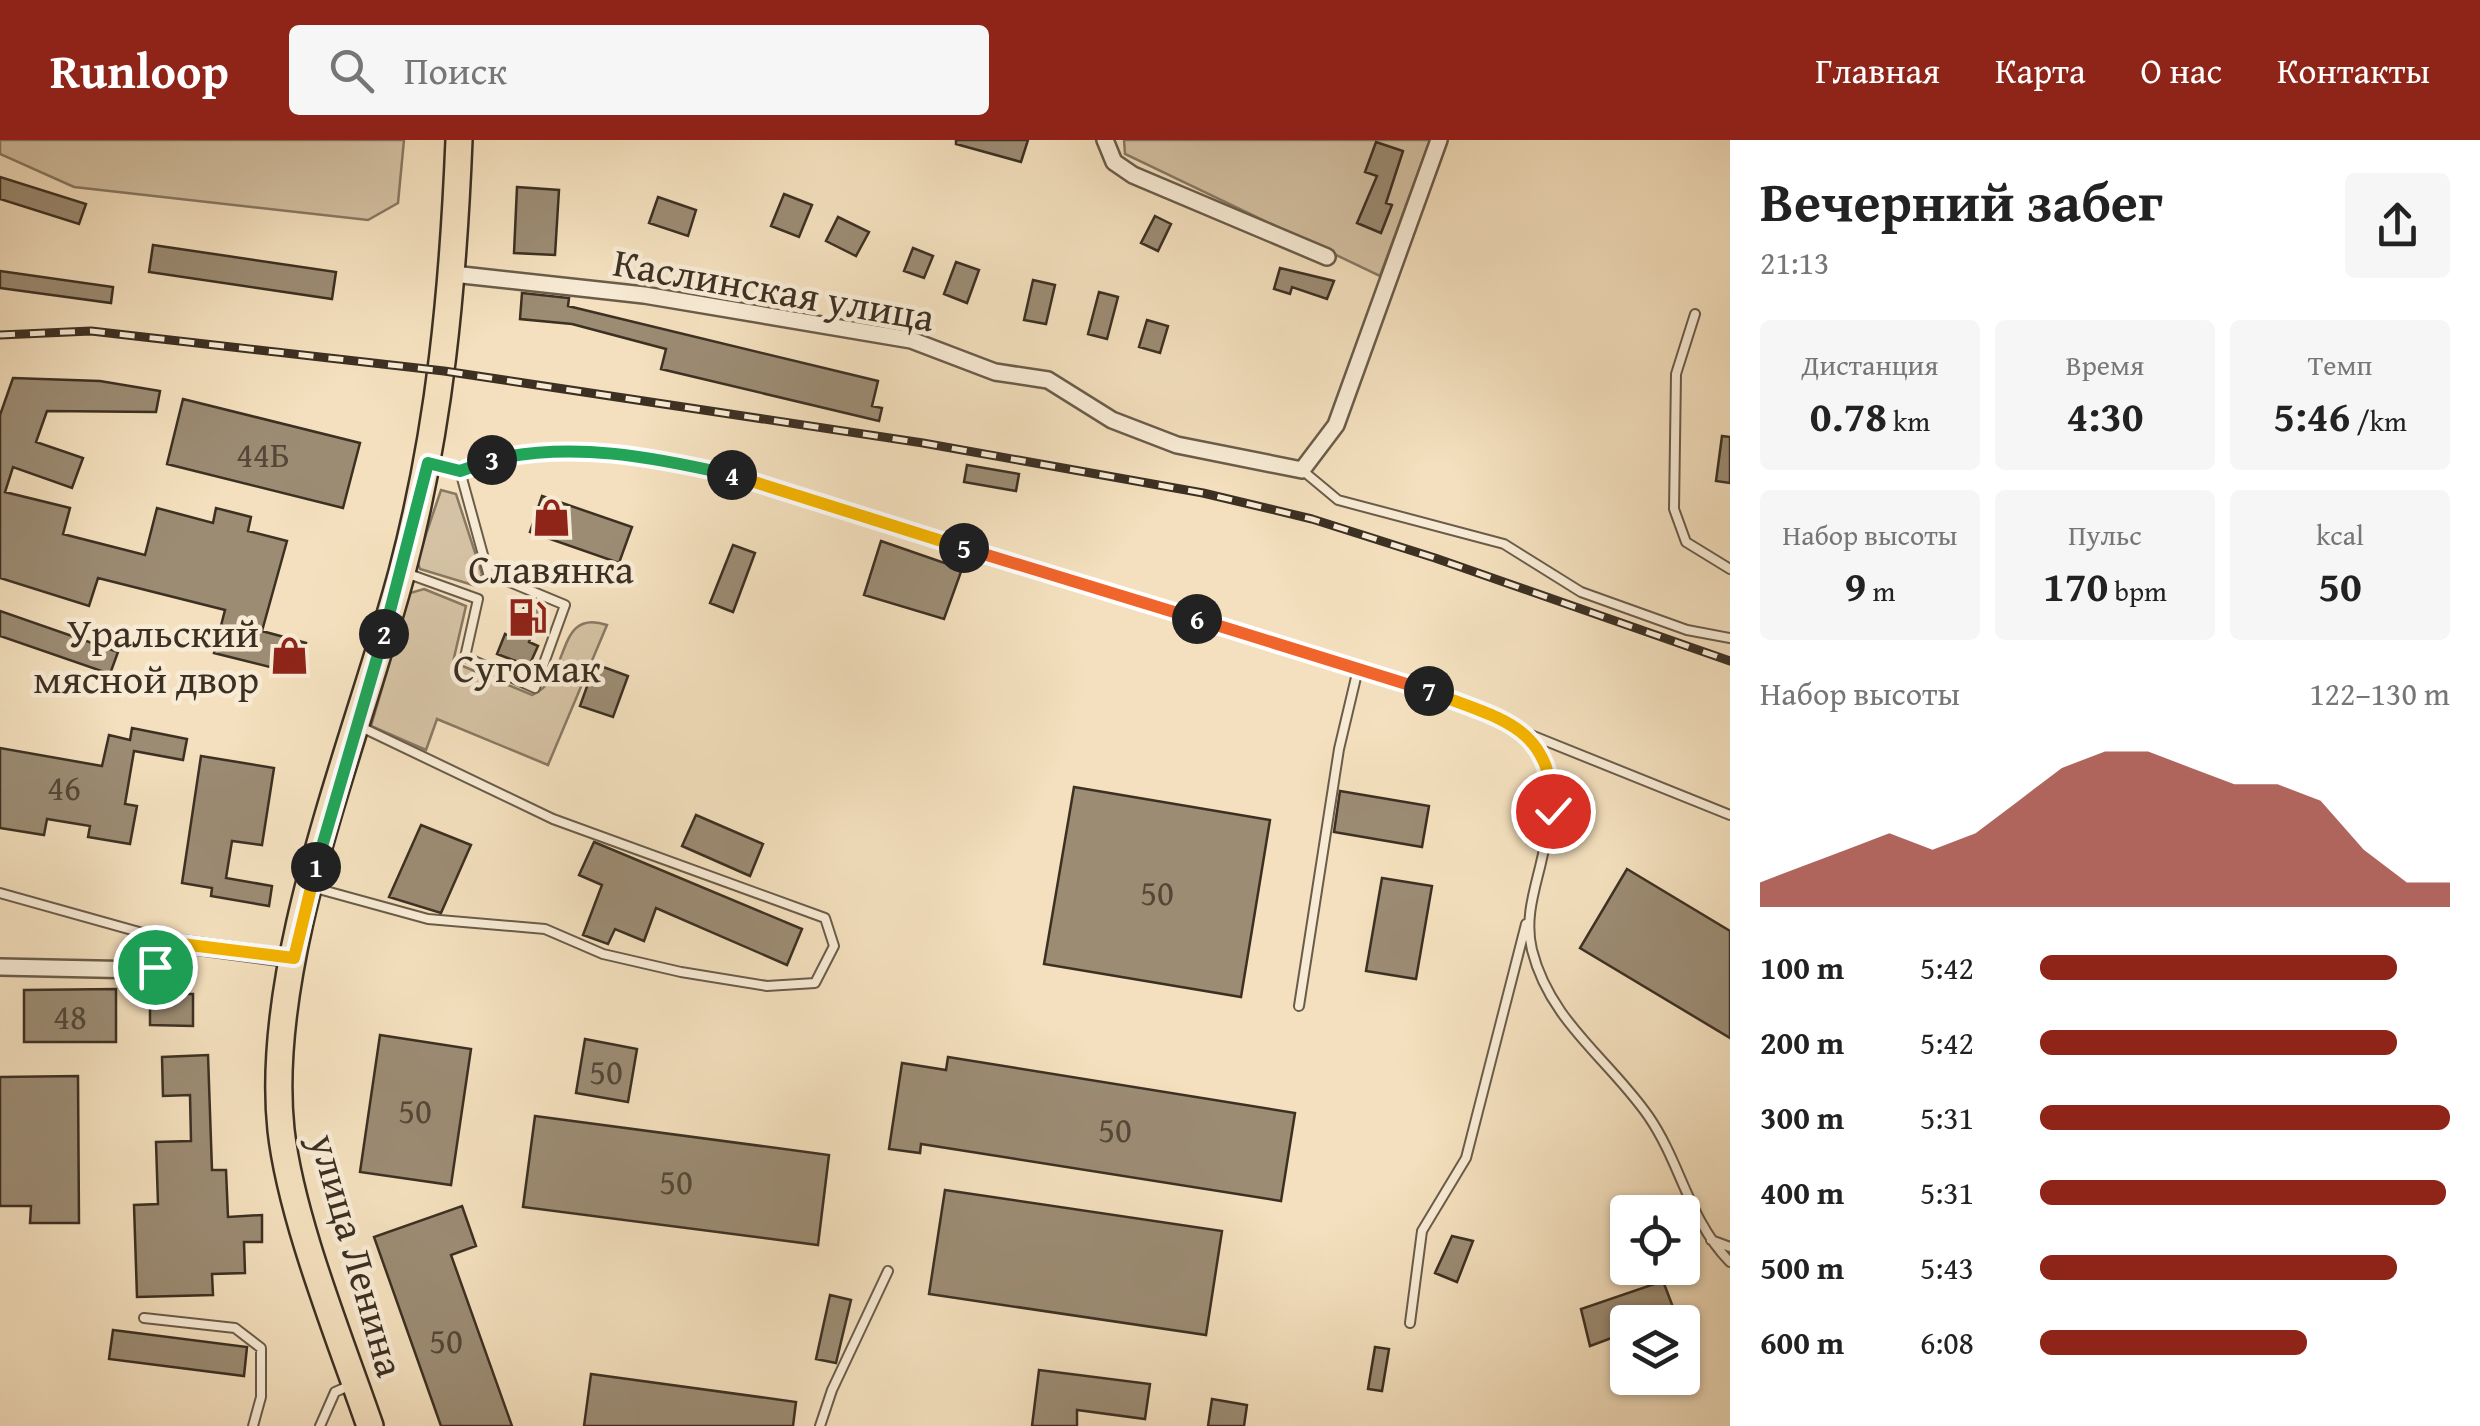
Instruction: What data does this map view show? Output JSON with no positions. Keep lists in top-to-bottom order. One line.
{"streets":{"main road":["улица Ленина"],"street":["Каслинская улица"]},"crossings":[["Каслинская улица","улица Ленина"]],"places":{"shop":["Славянка","Уральский мясной двор"],"fuel station":["Сугомак"]},"house_numbers":["44Б","46","50","48","50","50","50","50","50"],"page":{"header":"Runloop","search":"Поиск","nav":["Главная","Карта","О нас","Контакты"],"heading":["Вечерний забег","21:13"],"stats":[["Дистанция","0.78 km"],["Время","4:30"],["Темп","5:46 /km"],["Набор высоты","9 m"],["Пульс","170 bpm"],["kcal","50"]],"pins":["3","4","5","6","2","7","1"],"chart":["Набор высоты","122–130 m"],"list":[{"name":"100 m","note":"5:42"},{"name":"200 m","note":"5:42"},{"name":"300 m","note":"5:31"},{"name":"400 m","note":"5:31"},{"name":"500 m","note":"5:43"},{"name":"600 m","note":"6:08"}]}}
